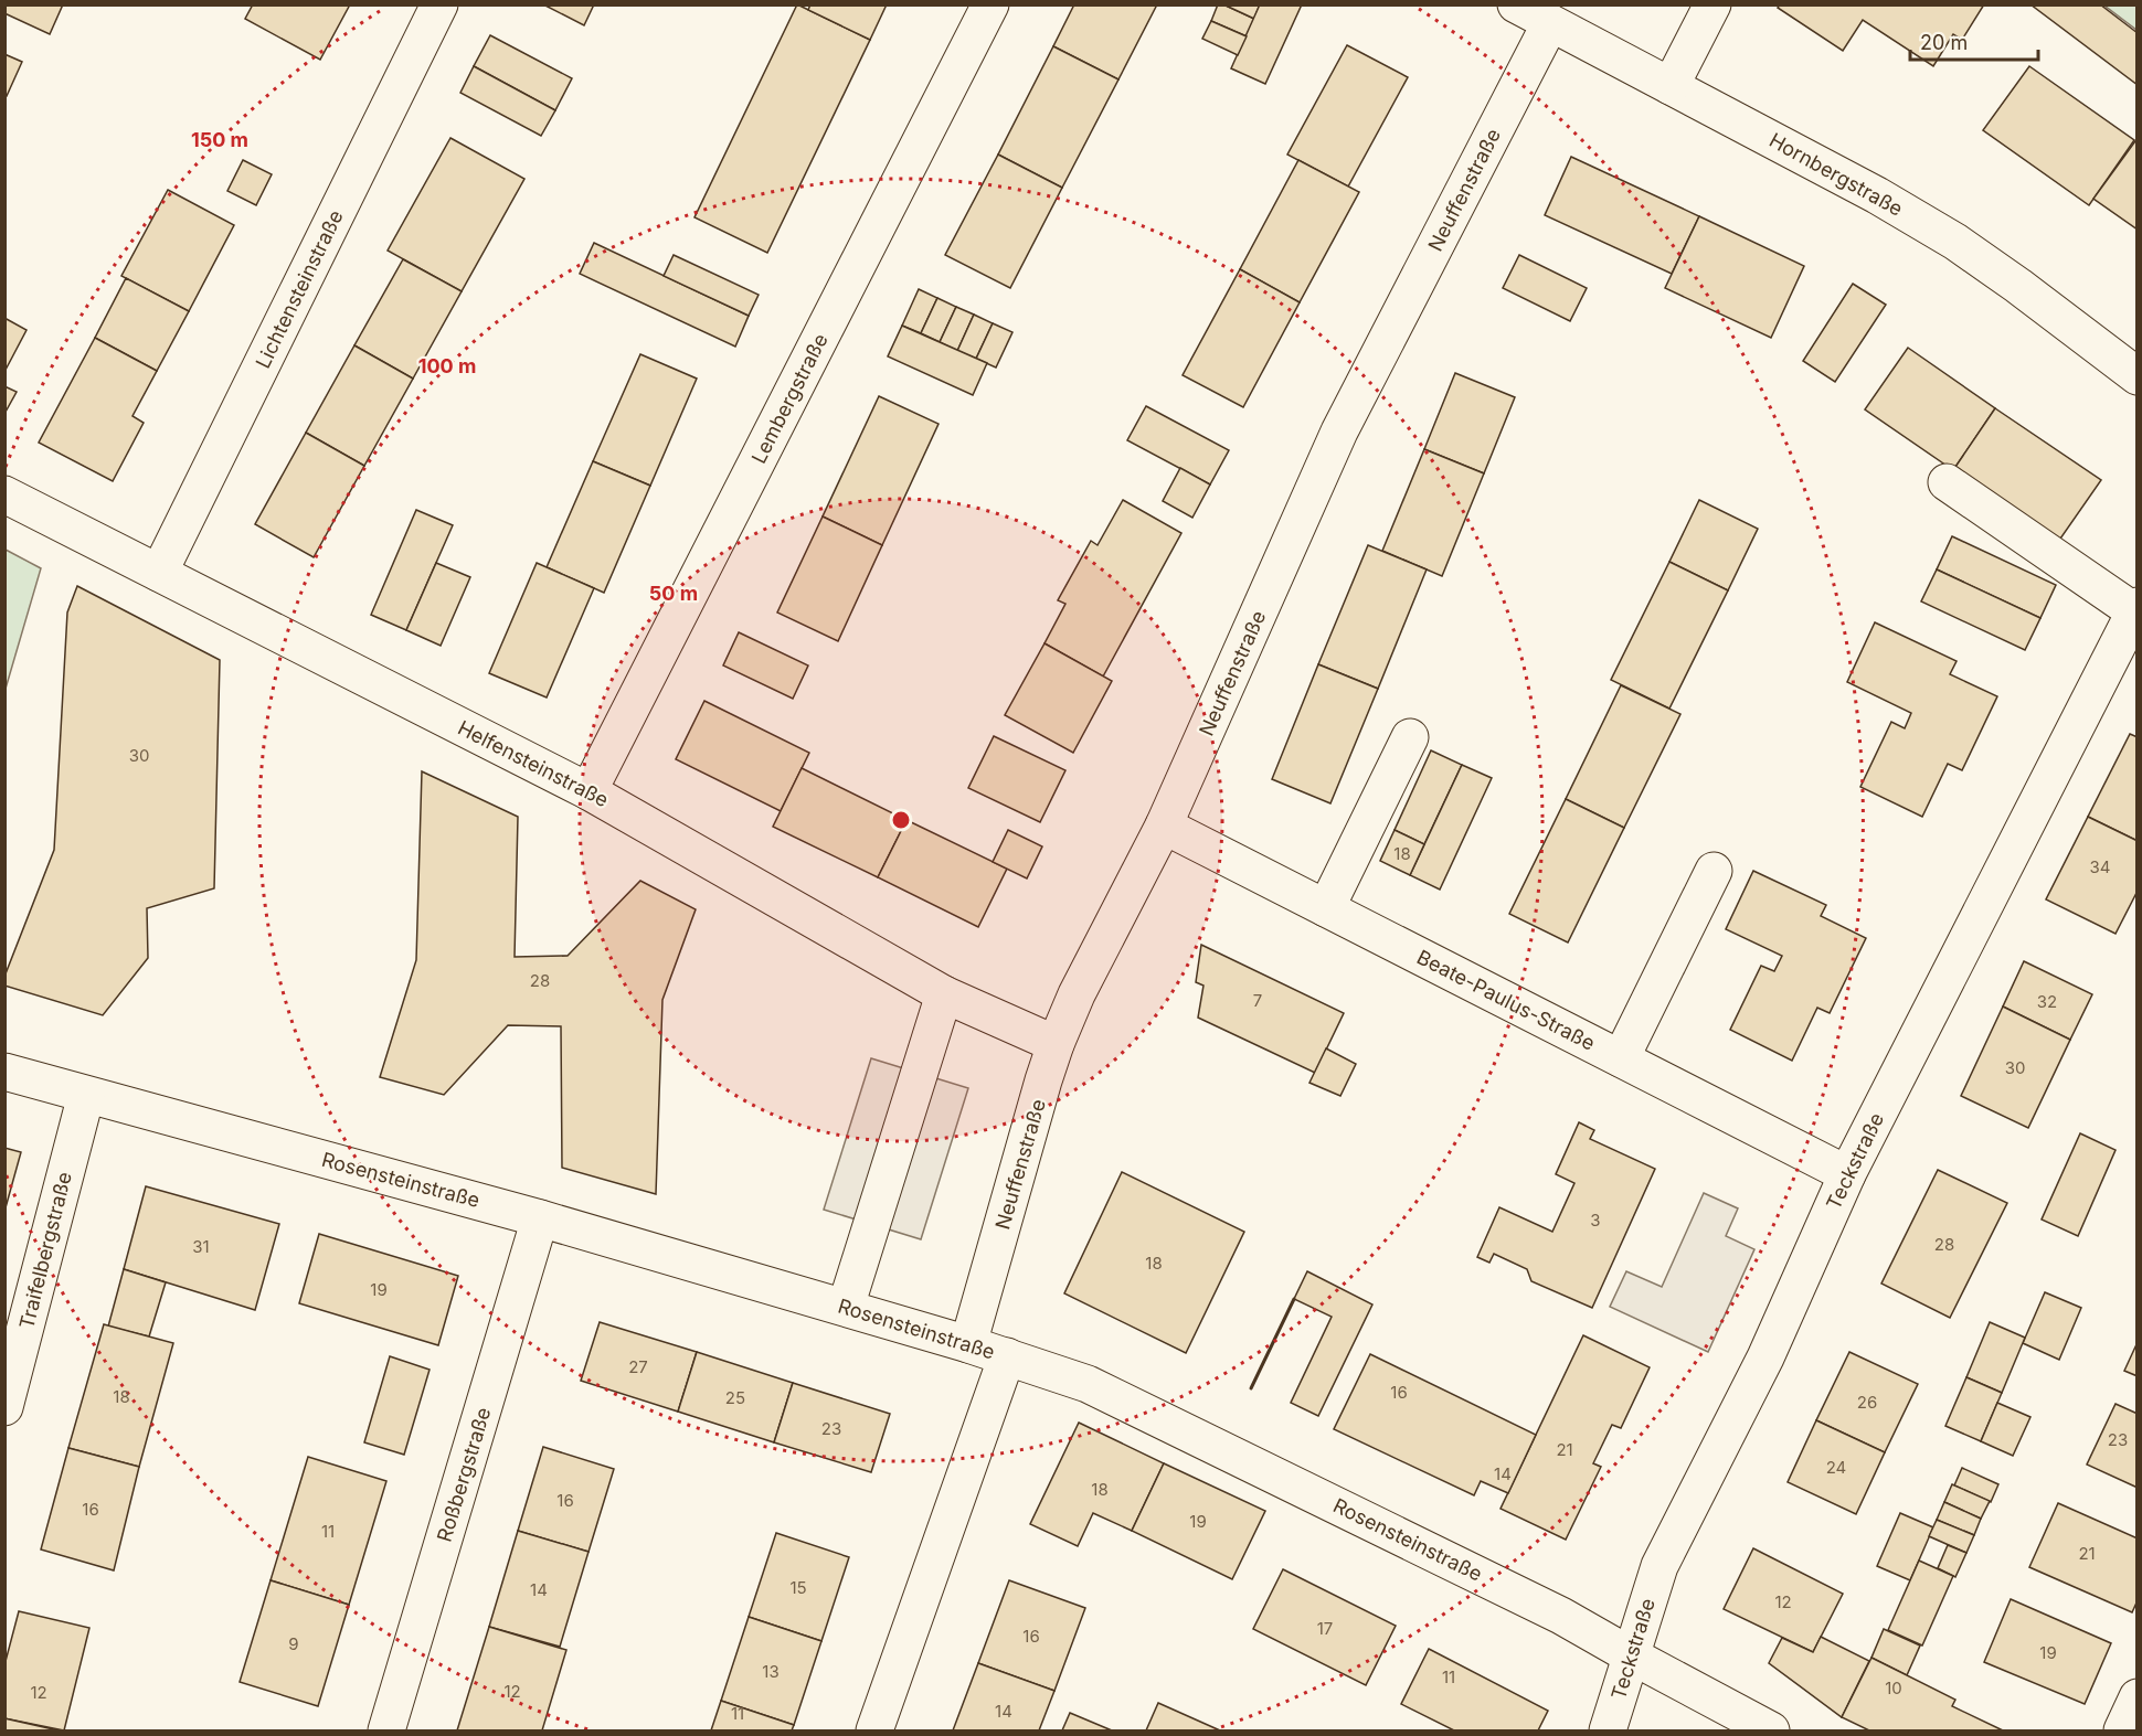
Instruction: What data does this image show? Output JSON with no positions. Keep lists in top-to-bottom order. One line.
{"streets":{"street":["Hornbergstraße","Neuffenstraße","Lichtensteinstraße","Lembergstraße","Helfensteinstraße","Beate-Paulus-Straße","Teckstraße","Rosensteinstraße","Traifelbergstraße","Roßbergstraße"]},"crossings":[["Hornbergstraße","Neuffenstraße"],["Neuffenstraße","Helfensteinstraße"],["Neuffenstraße","Beate-Paulus-Straße"],["Neuffenstraße","Rosensteinstraße"],["Lichtensteinstraße","Helfensteinstraße"],["Lembergstraße","Helfensteinstraße"],["Beate-Paulus-Straße","Teckstraße"],["Teckstraße","Rosensteinstraße"],["Rosensteinstraße","Traifelbergstraße"],["Rosensteinstraße","Roßbergstraße"]],"house_numbers":["30","18","34","28","7","32","30","3","28","31","18","19","27","16","18","25","26","23","23","21","24","14","18","16","16","19","11","21","15","14","12","17","16","9","19","13","11","10","12","12","14","11"],"scale_bar":"20 m","rings":["150 m","100 m","50 m"]}
